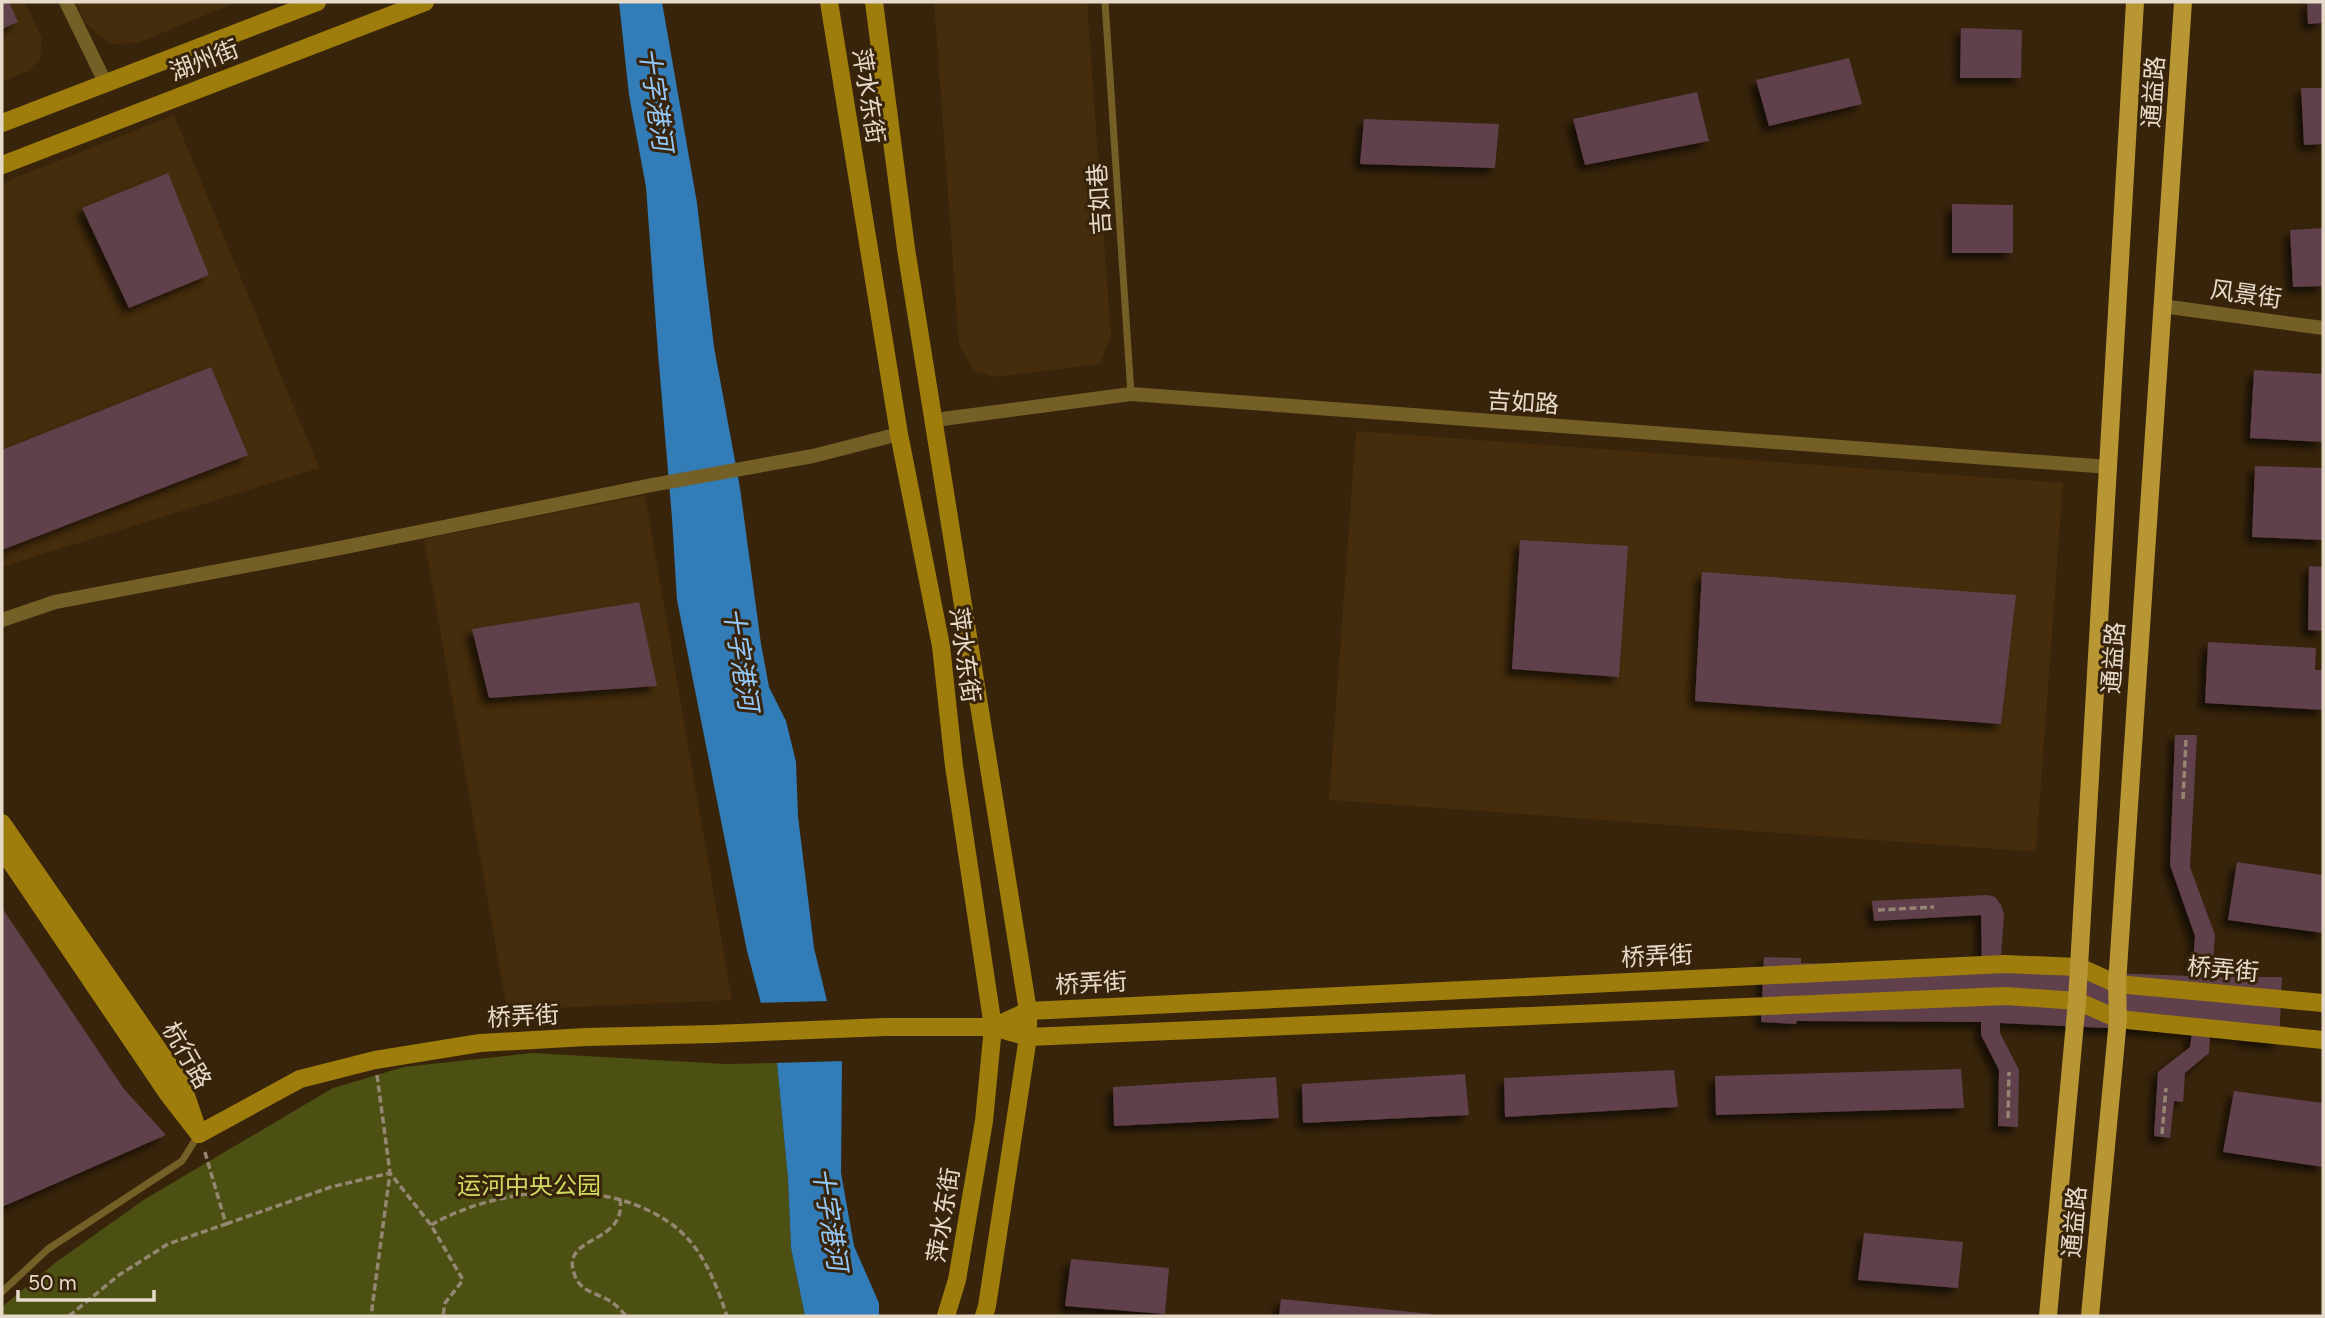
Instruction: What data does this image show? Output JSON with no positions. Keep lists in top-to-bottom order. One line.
{"streets":{"main road":["通益路"],"street":["湖州街","萍水东街","风景街","吉如路","桥弄街","杭行路"],"lane":["吉如巷"]},"crossings":[["通益路","风景街"],["通益路","吉如路"],["通益路","桥弄街"],["萍水东街","吉如路"],["萍水东街","桥弄街"],["吉如巷","吉如路"],["桥弄街","杭行路"]],"water":["十字港河"],"parks":["运河中央公园"],"scale_bar":"50 m"}
